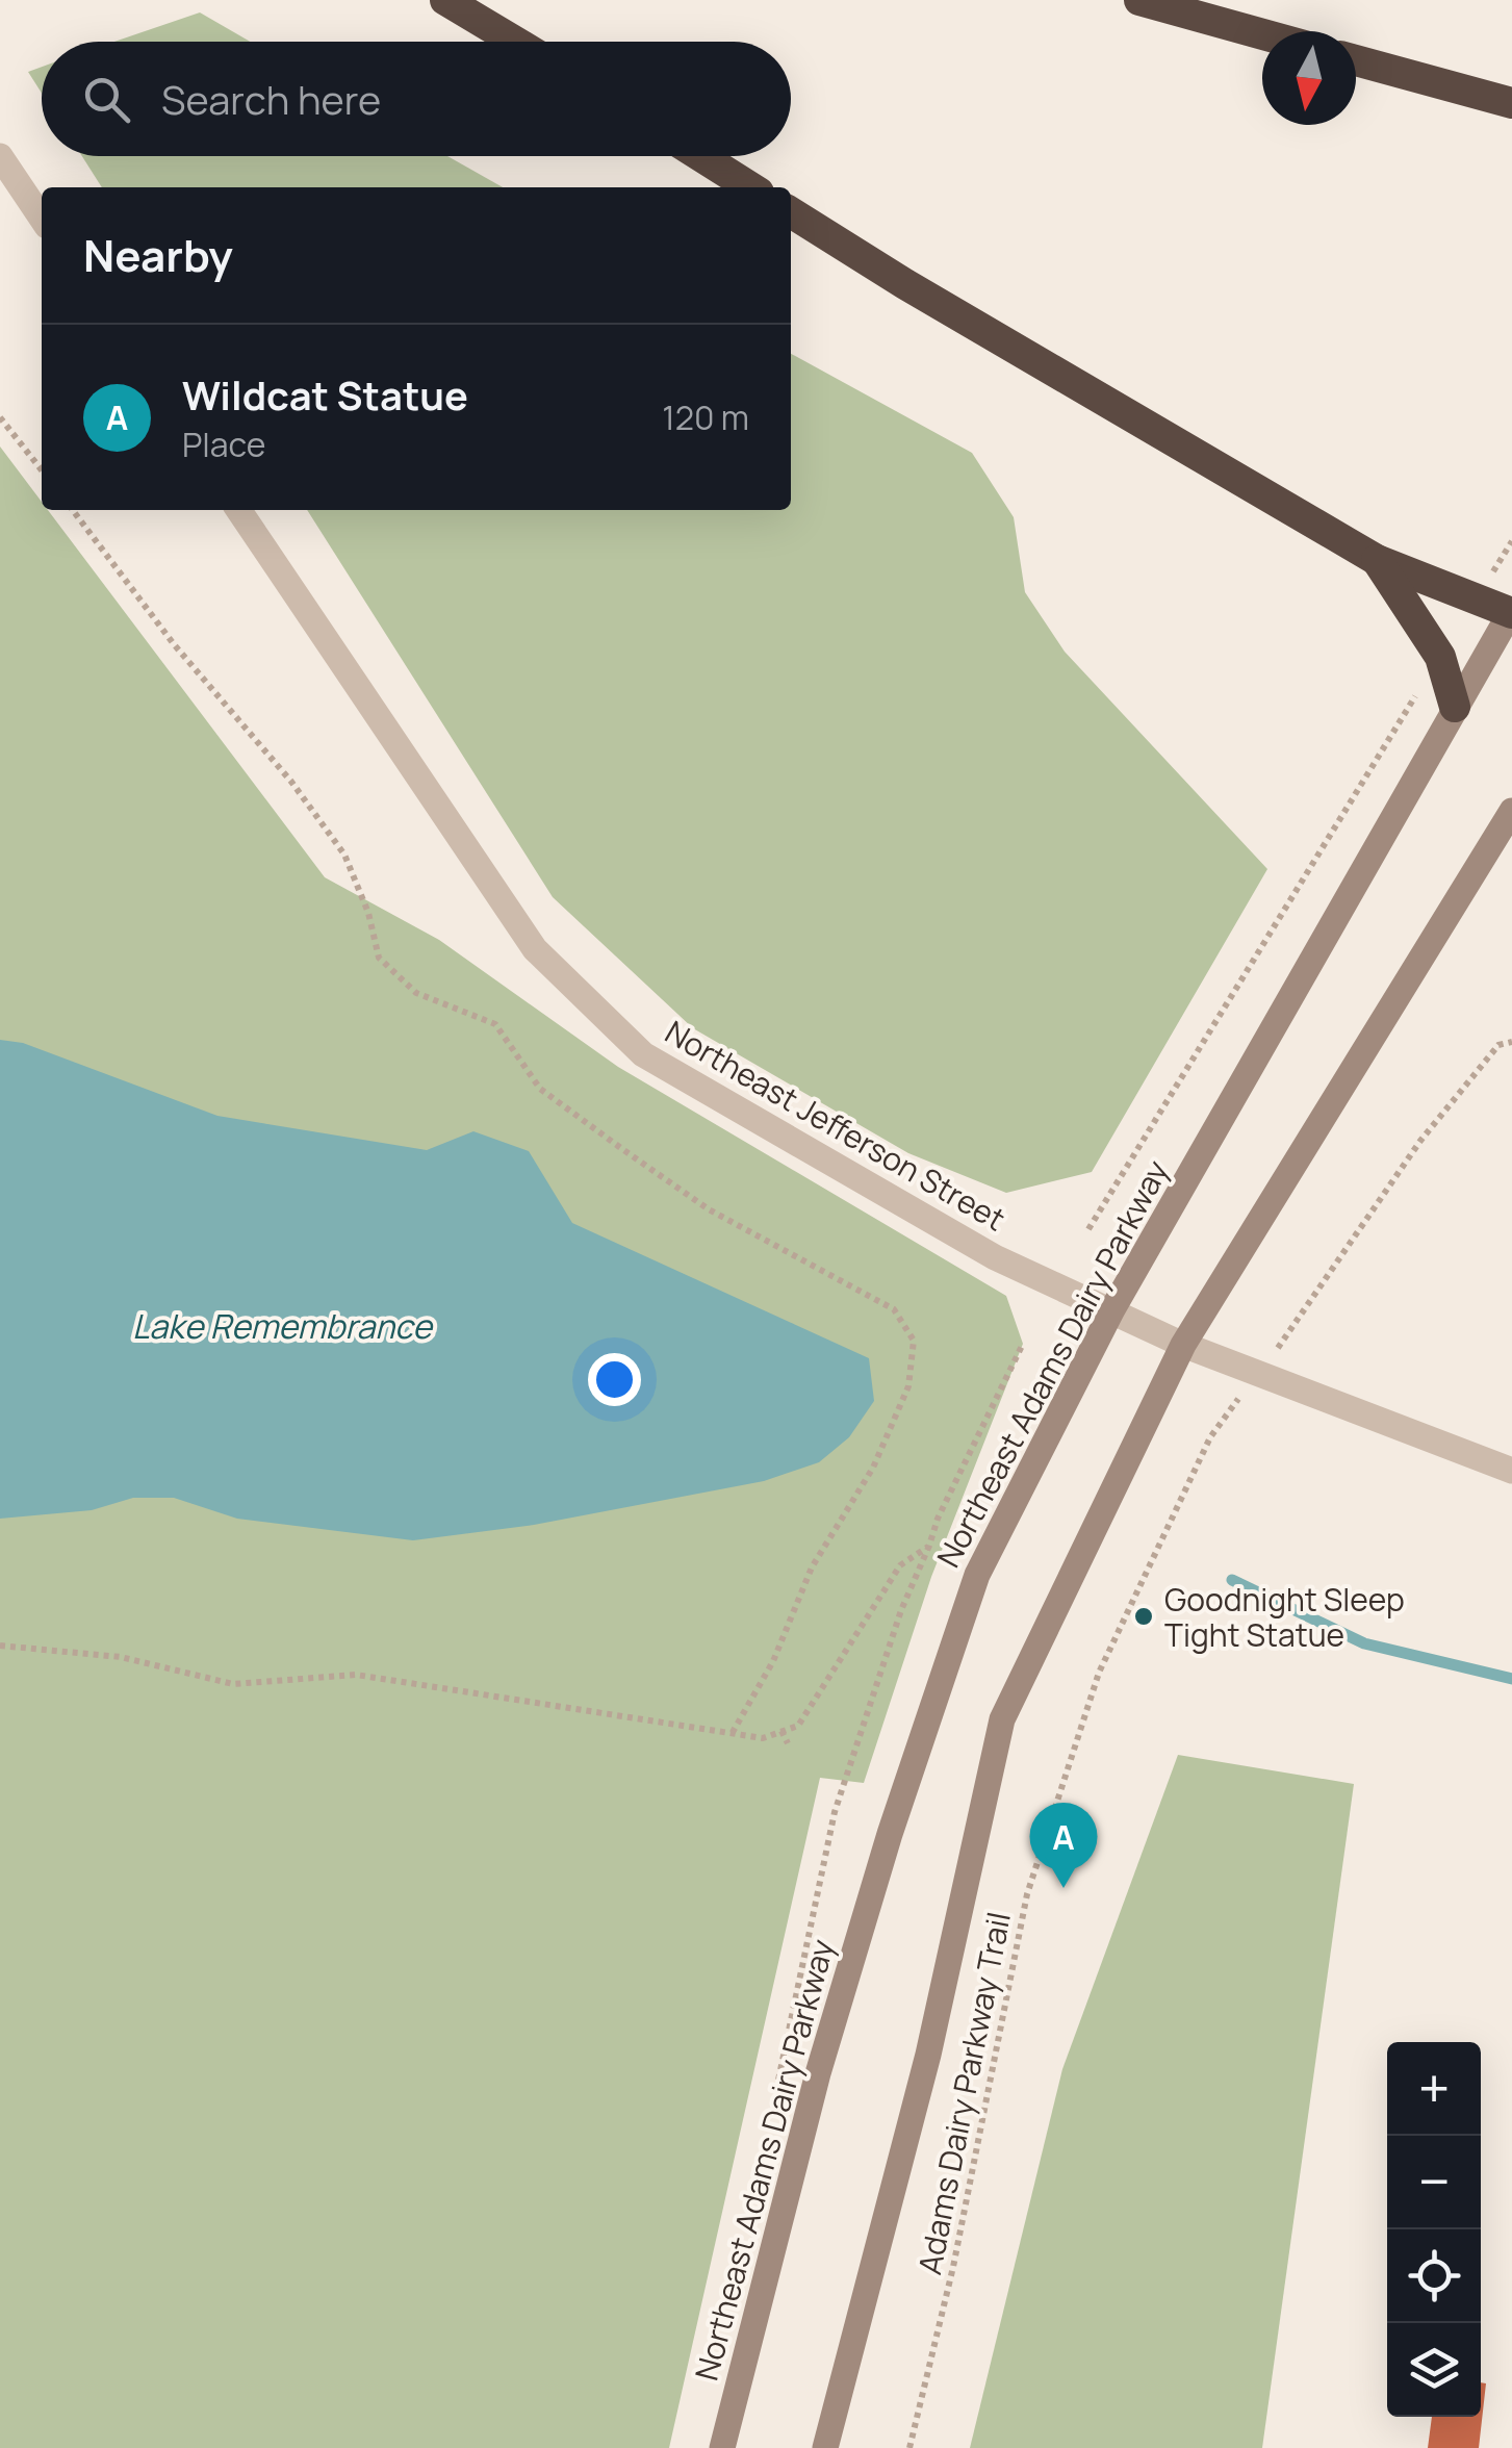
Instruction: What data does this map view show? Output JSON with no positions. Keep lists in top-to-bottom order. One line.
{"streets":{"main road":["Northeast Adams Dairy Parkway"],"street":["Northeast Jefferson Street"],"path":["Adams Dairy Parkway Trail"]},"crossings":[["Northeast Jefferson Street","Northeast Adams Dairy Parkway"]],"water":["Lake Remembrance"],"places":["Goodnight Sleep Tight Statue"],"north":"bottom","page":{"search":"Search here","heading":"Nearby","list":[{"mark":"A","name":"Wildcat Statue","note":"Place","value":"120 m"}],"pins":"A","map_buttons":["+","−"]}}
